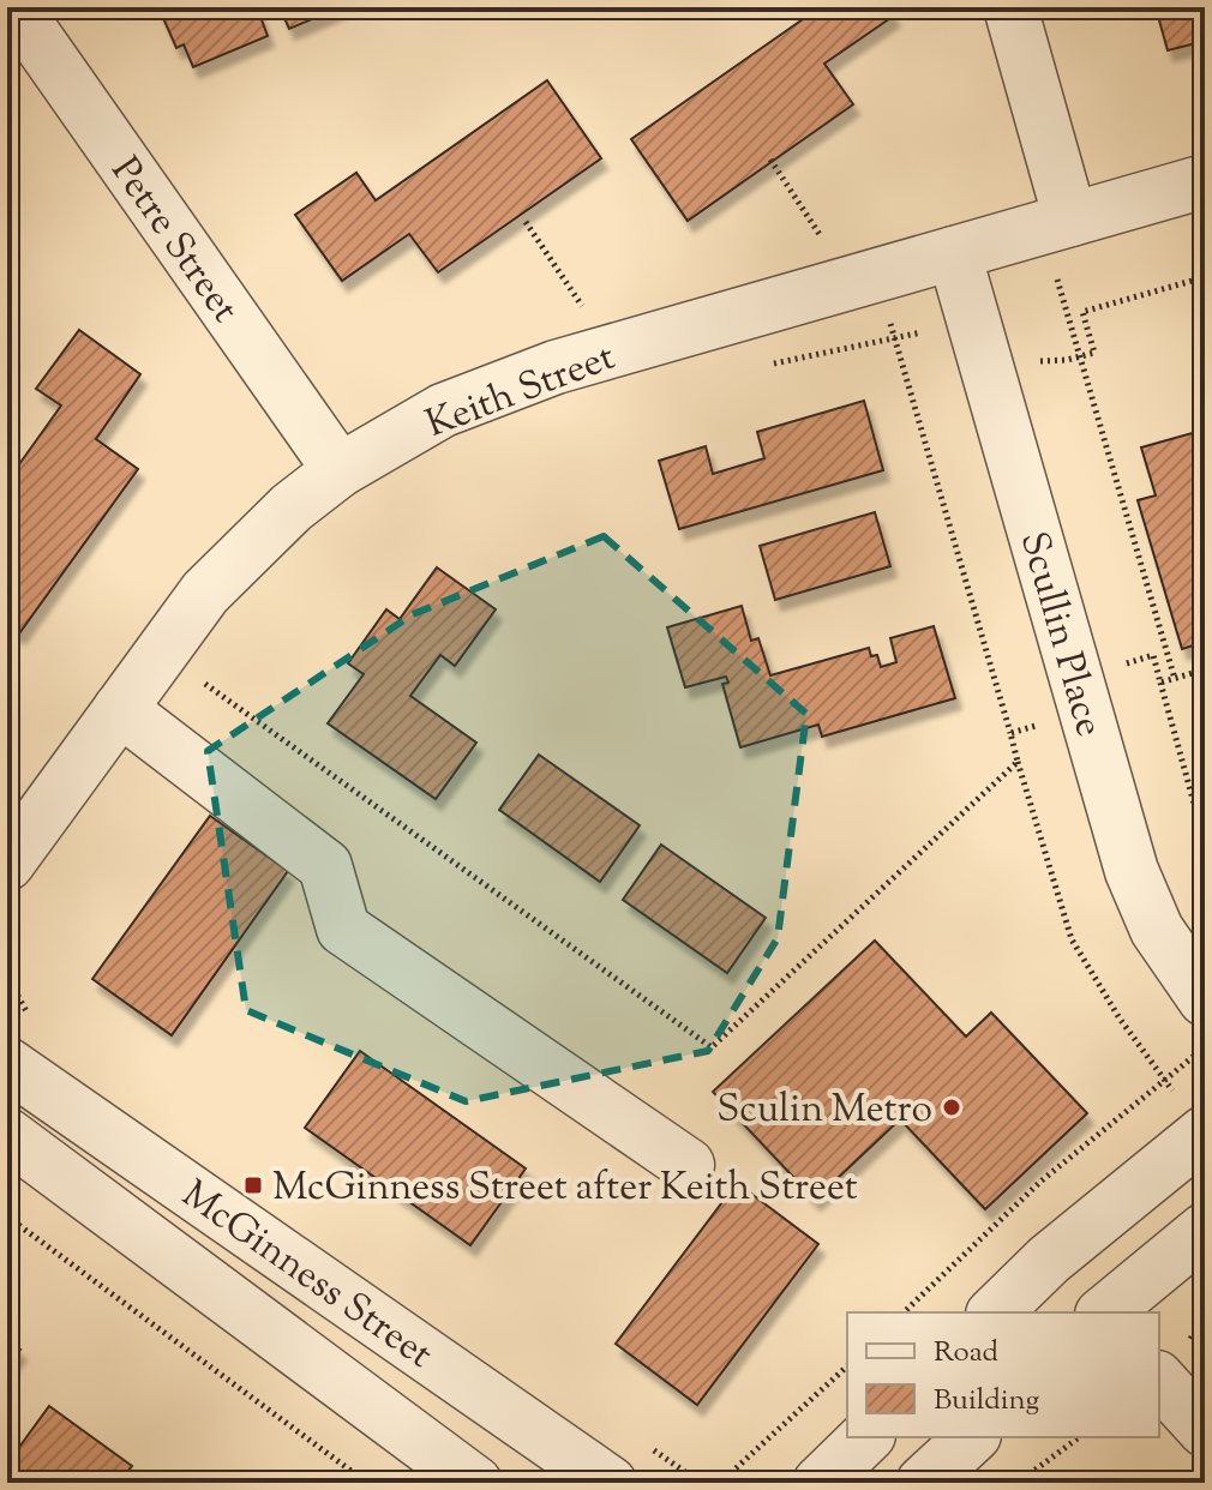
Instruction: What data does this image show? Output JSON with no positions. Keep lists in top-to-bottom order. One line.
{"streets":{"street":["Petre Street","Keith Street","Scullin Place","McGinness Street"]},"crossings":[["Petre Street","Keith Street"],["Keith Street","Scullin Place"]],"places":{"other":["Sculin Metro"],"transit":["McGinness Street after Keith Street"]},"legend":["Road","Building"]}
